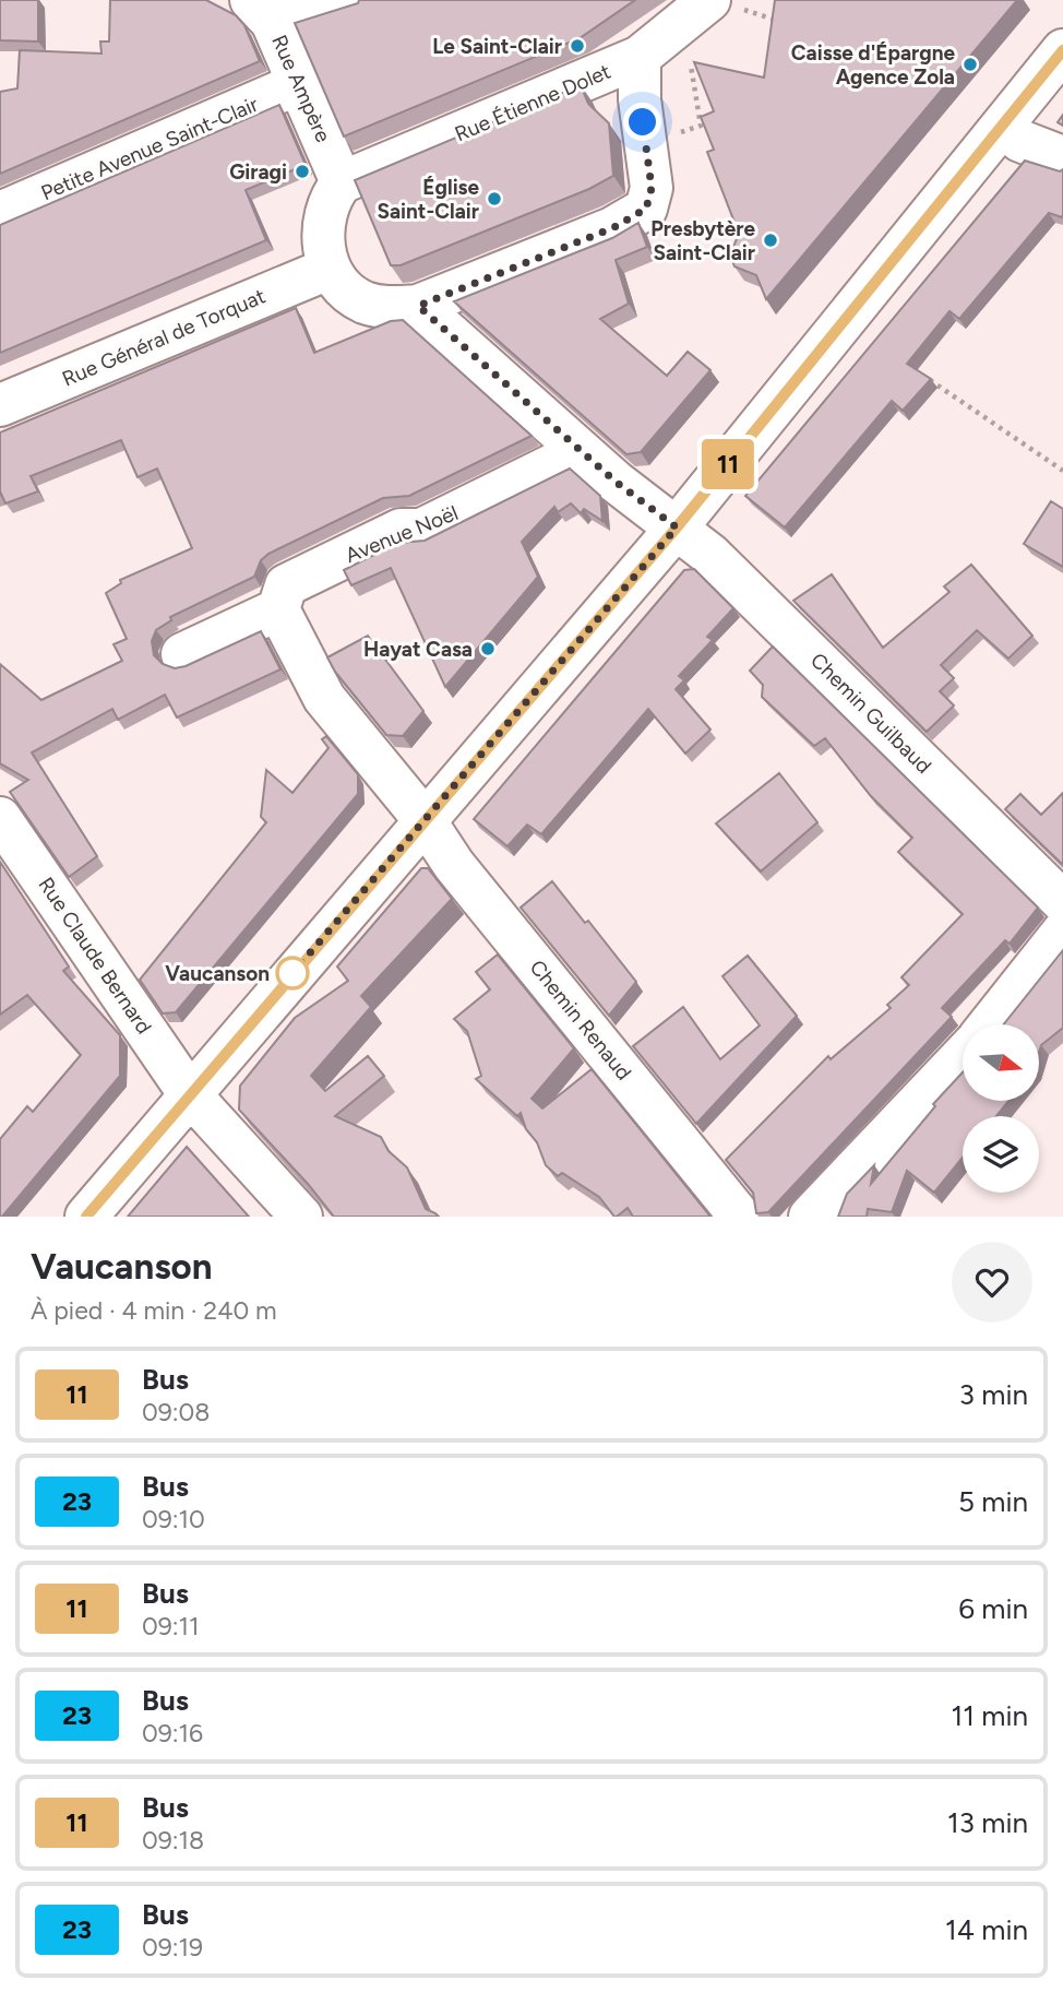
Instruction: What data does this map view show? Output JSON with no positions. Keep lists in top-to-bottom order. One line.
{"streets":{"street":["Rue Ampère","Rue Étienne Dolet","Petite Avenue Saint-Clair","Rue Général de Torquat","Avenue Noël","Chemin Guilbaud","Rue Claude Bernard","Chemin Renaud"]},"crossings":[["Rue Ampère","Rue Étienne Dolet"],["Rue Ampère","Petite Avenue Saint-Clair"],["Avenue Noël","Chemin Guilbaud"]],"places":["Le Saint-Clair","Caisse d'Épargne Agence Zola","Giragi","Église Saint-Clair","Presbytère Saint-Clair","Hayat Casa","Vaucanson"],"lines":["bus line 11"],"north":"right","page":{"on_map":"11","heading":["Vaucanson","À pied · 4 min · 240 m"],"list":[{"mark":"11","name":"Bus","note":"09:08","value":"3 min"},{"mark":"23","name":"Bus","note":"09:10","value":"5 min"},{"mark":"11","name":"Bus","note":"09:11","value":"6 min"},{"mark":"23","name":"Bus","note":"09:16","value":"11 min"},{"mark":"11","name":"Bus","note":"09:18","value":"13 min"},{"mark":"23","name":"Bus","note":"09:19","value":"14 min"}]}}
